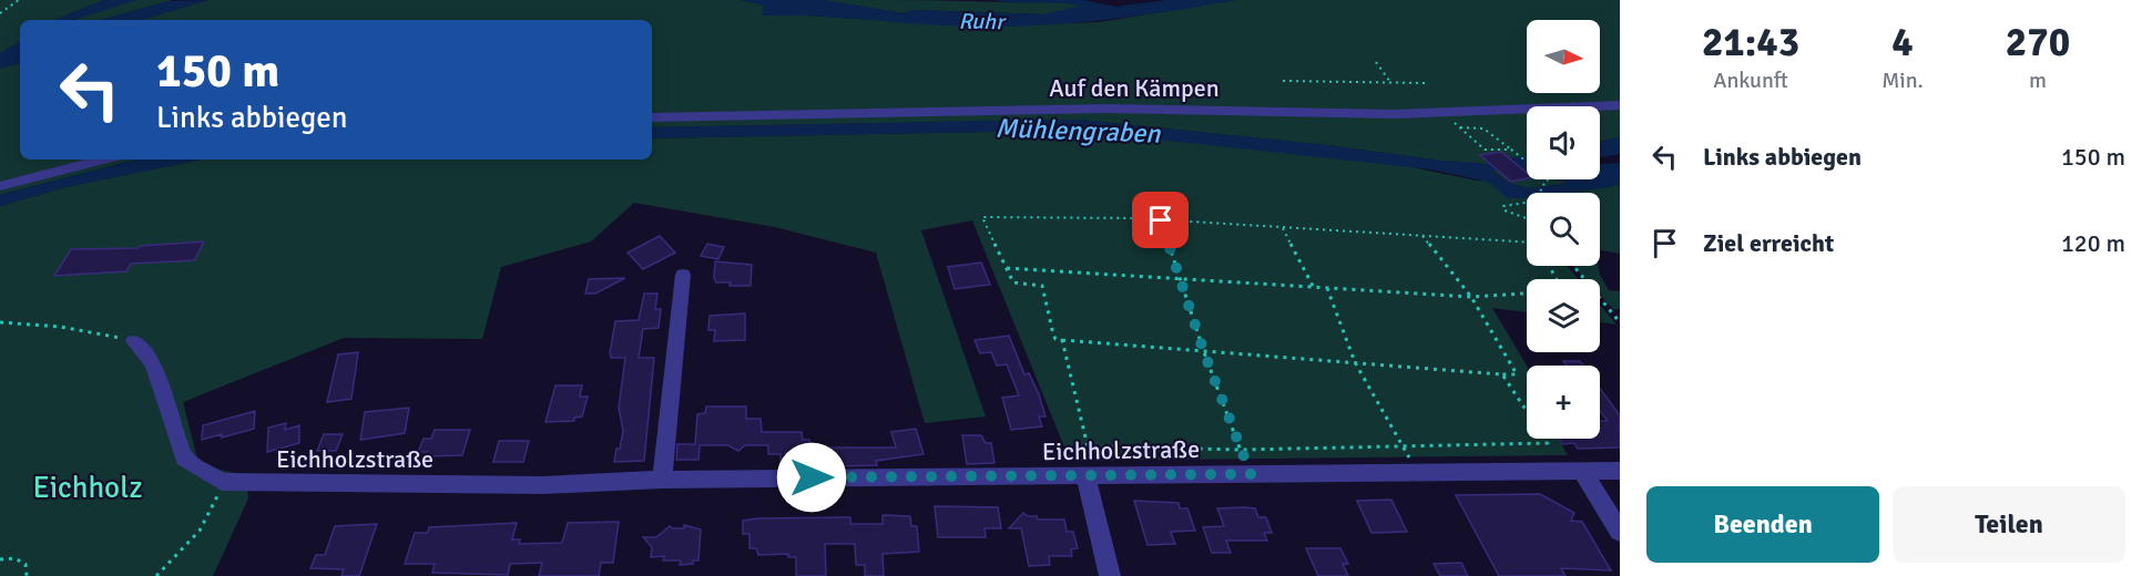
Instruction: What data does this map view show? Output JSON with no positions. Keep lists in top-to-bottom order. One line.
{"streets":{"street":["Auf den Kämpen","Eichholzstraße"]},"water":["Ruhr","Mühlengraben"],"parks":["Eichholz"],"north":"right","page":{"eta":["21:43","Ankunft","4","Min.","270","m"],"map_buttons":"+","turn":["150 m","Links abbiegen"],"list":[{"name":"Links abbiegen","value":"150 m"},{"name":"Ziel erreicht","value":"120 m"}],"buttons":["Beenden","Teilen"]}}
